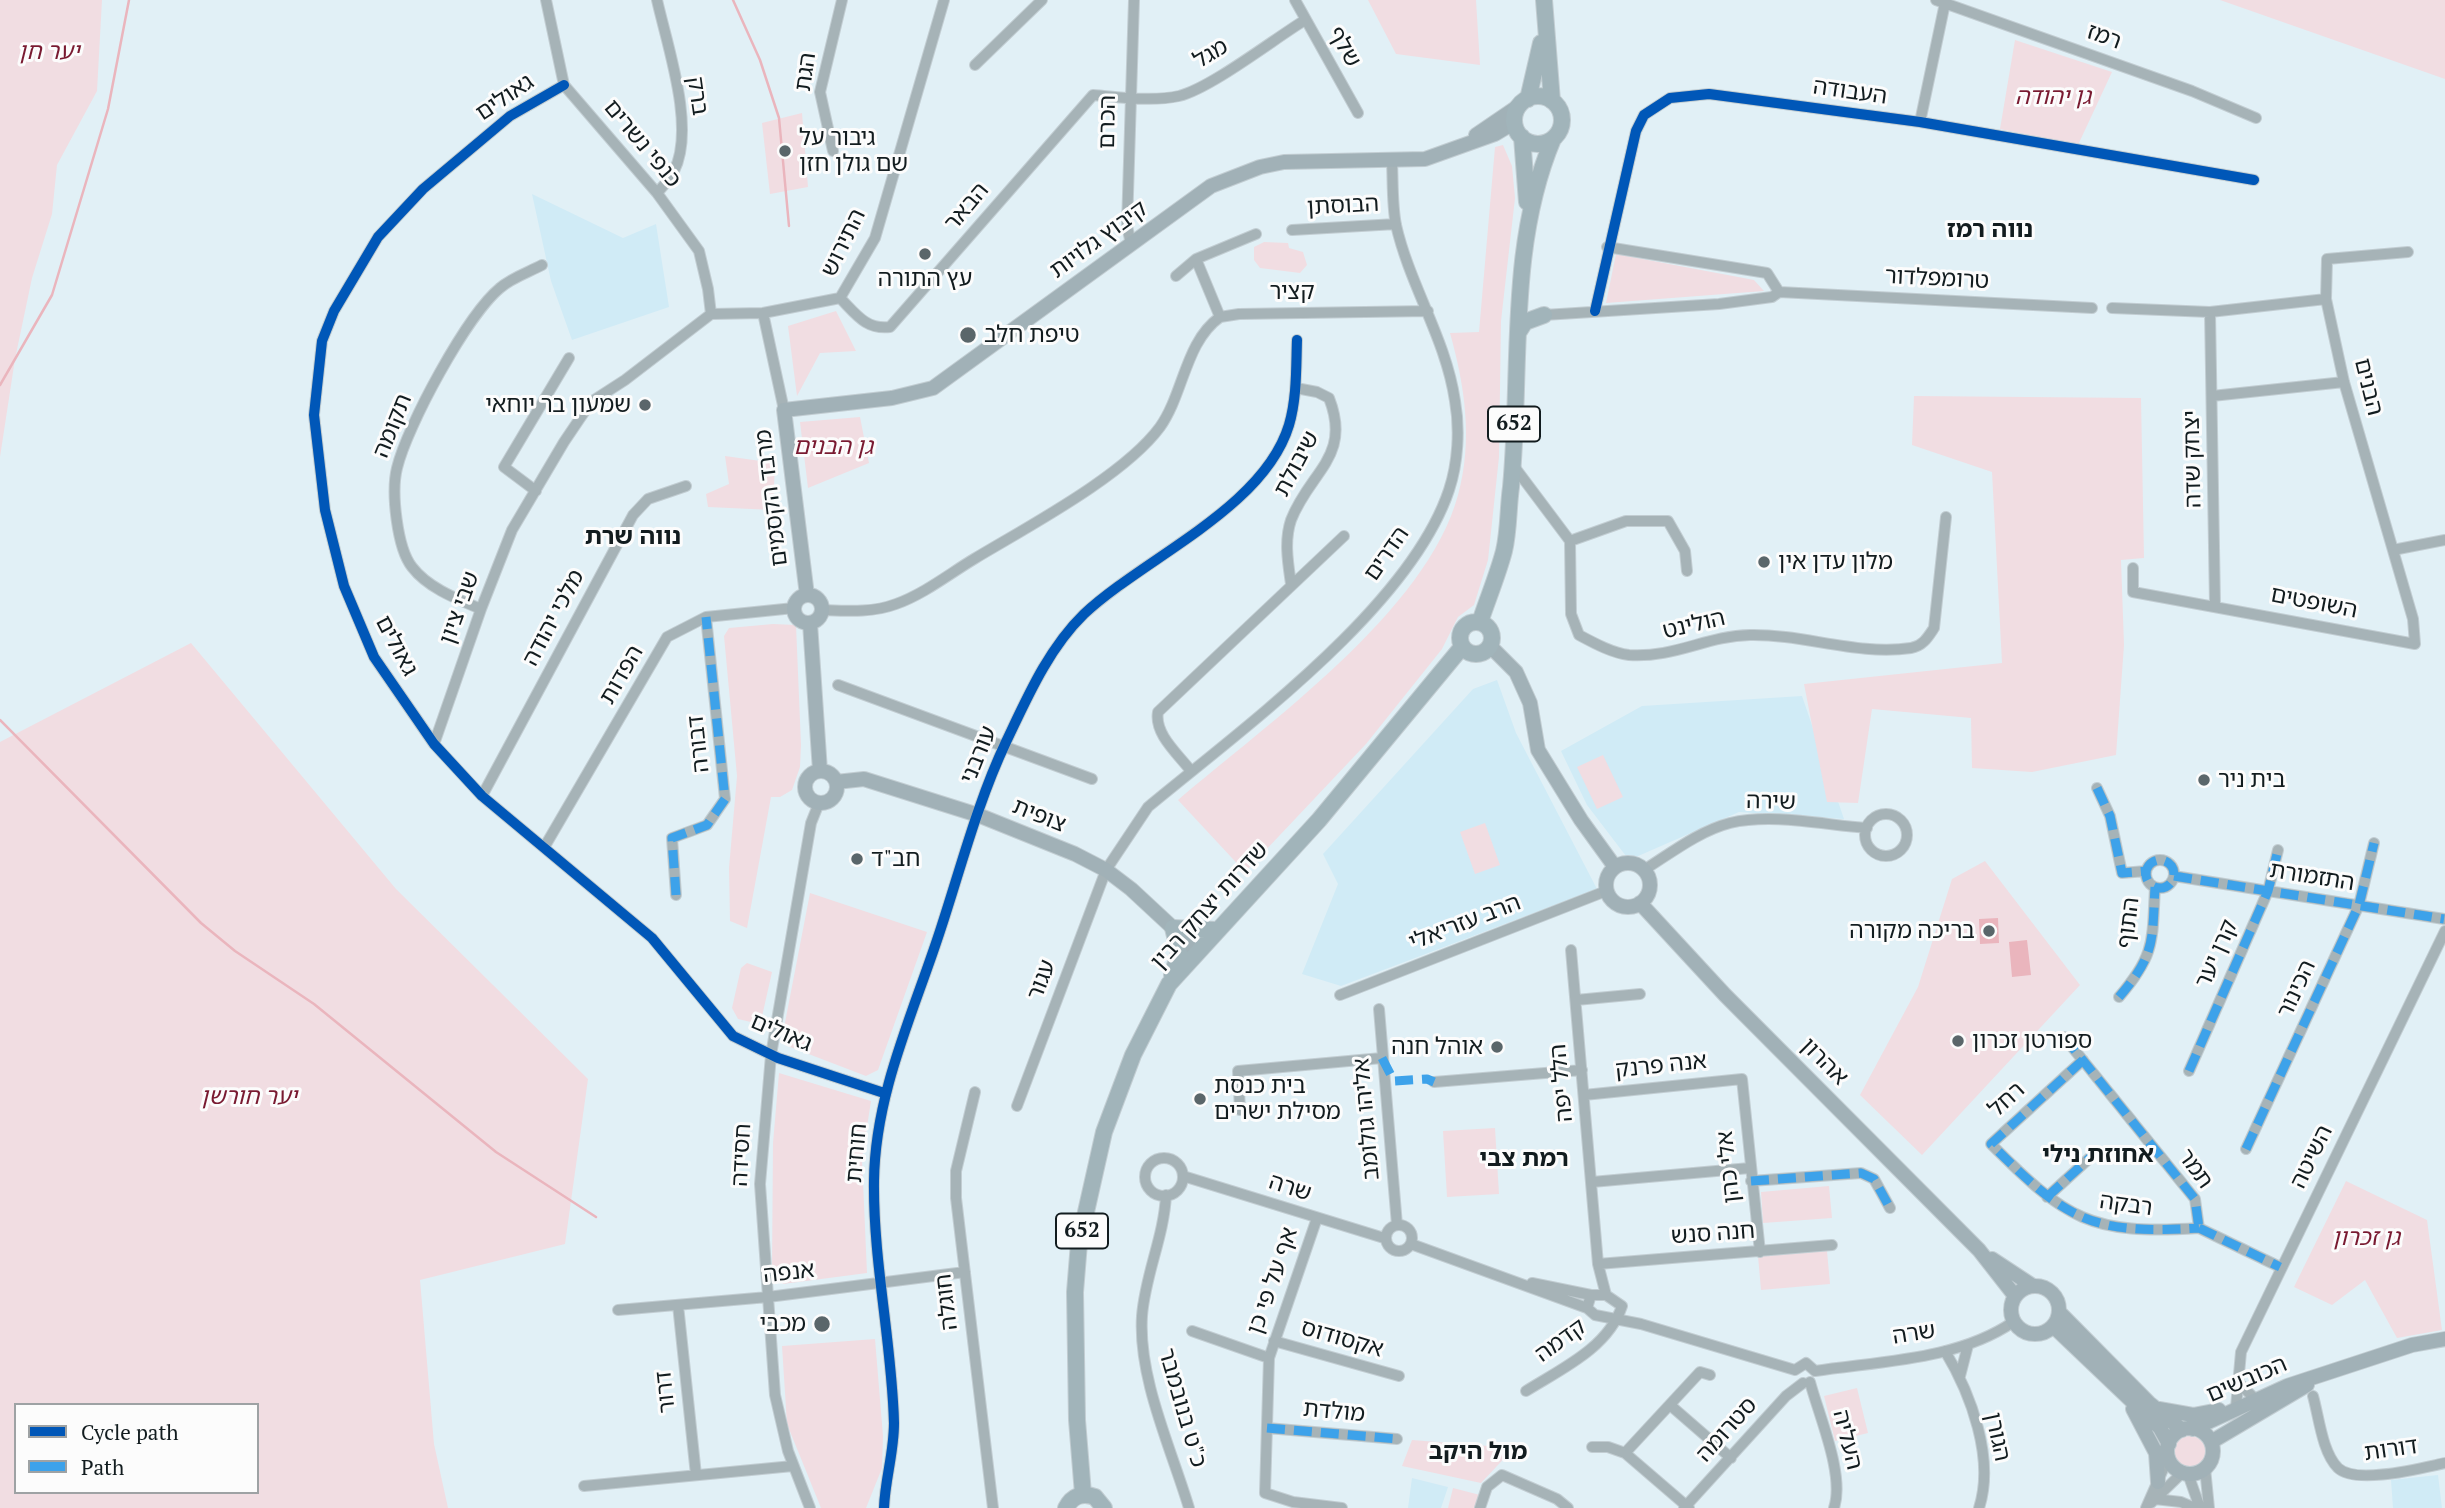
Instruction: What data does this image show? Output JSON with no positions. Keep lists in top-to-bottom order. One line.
{"streets":{"main road":["652","שדרות יצחק רבין"],"street":["רמז","שלף","מגל","הגת","העבודה","ברק","גאולים","הכרם","כנפי נשרים","הבוסתן","הבאר","קיבוץ גלויות","התירוש","טרומפלדור","קציר","הבנים","תקומה","יצחק שדה","שיבולת","מרבד הקסמים","הדרים","השופטים","שבי ציון","מלכי יהודה","הולינט","הפדות","דבורה","עורבני","שירה","צופית","התזמורת","הרב עזריאלי","התוף","קרן יער","עגור","הכינור","אהרון","אנה פרנק","הלל יפה","רחל","אליהו גולומב","חוחית","חסידה","השיטה","אלי כהן","תמר","שרה","רבקה","חנה סנש","אנפה","אף על פי כן","חוגלה","אקסודוס","קדמה","הכובשים","דרור","כ\"ט בנובמבר","מולדת","סטרומה","הגורן","העליה","דורות"]},"crossings":[["שלף","מגל"],["מגל","הכרם"],["מגל","הבאר"],["העבודה","טרומפלדור"],["ברק","כנפי נשרים"],["גאולים","כנפי נשרים"],["גאולים","שבי ציון"],["גאולים","מלכי יהודה"],["גאולים","הפדות"],["גאולים","חוחית"],["גאולים","חסידה"],["הכרם","הבאר"],["הכרם","קיבוץ גלויות"],["כנפי נשרים","התירוש"],["כנפי נשרים","שבי ציון"],["הבוסתן","הדרים"],["הבאר","התירוש"],["קיבוץ גלויות","652"],["קיבוץ גלויות","מרבד הקסמים"],["קיבוץ גלויות","הדרים"],["התירוש","מרבד הקסמים"],["התירוש","שבי ציון"],["קציר","הדרים"],["הבנים","השופטים"],["652","שדרות יצחק רבין"],["תקומה","שבי ציון"],["יצחק שדה","השופטים"],["שיבולת","עורבני"],["מרבד הקסמים","הפדות"],["הדרים","צופית"],["הדרים","עגור"],["הפדות","דבורה"],["עורבני","צופית"],["עורבני","חוחית"],["שירה","הרב עזריאלי"],["שירה","אהרון"],["צופית","שדרות יצחק רבין"],["צופית","עגור"],["צופית","חוחית"],["צופית","חסידה"],["התזמורת","התוף"],["התזמורת","קרן יער"],["התזמורת","הכינור"],["התזמורת","השיטה"],["הרב עזריאלי","אהרון"],["אהרון","שרה"],["אנה פרנק","הלל יפה"],["אנה פרנק","אלי כהן"],["הלל יפה","חנה סנש"],["הלל יפה","קדמה"],["רחל","תמר"],["רחל","רבקה"],["אליהו גולומב","שרה"],["חוחית","אנפה"],["חסידה","אנפה"],["השיטה","תמר"],["השיטה","הכובשים"],["אלי כהן","חנה סנש"],["תמר","רבקה"],["שרה","אף על פי כן"],["שרה","כ\"ט בנובמבר"],["שרה","הגורן"],["שרה","העליה"],["אנפה","חוגלה"],["אנפה","דרור"],["אף על פי כן","אקסודוס"],["אף על פי כן","מולדת"],["סטרומה","העליה"]],"districts":["נווה רמז","נווה שרת","אחוזת נילי","רמת צבי","מול היקב"],"parks":["יער חן","גן יהודה","גן הבנים","יער חורשן","גן זכרון"],"places":["גיבור על שם גולן חזן","עץ התורה","טיפת חלב","שמעון בר יוחאי","מלון עדן אין","בית ניר","חב\"ד","בריכה מקורה","ספורטן זכרון","אוהל חנה","בית כנסת מסילת ישרים","מכבי"],"legend":["Cycle path","Path"]}
